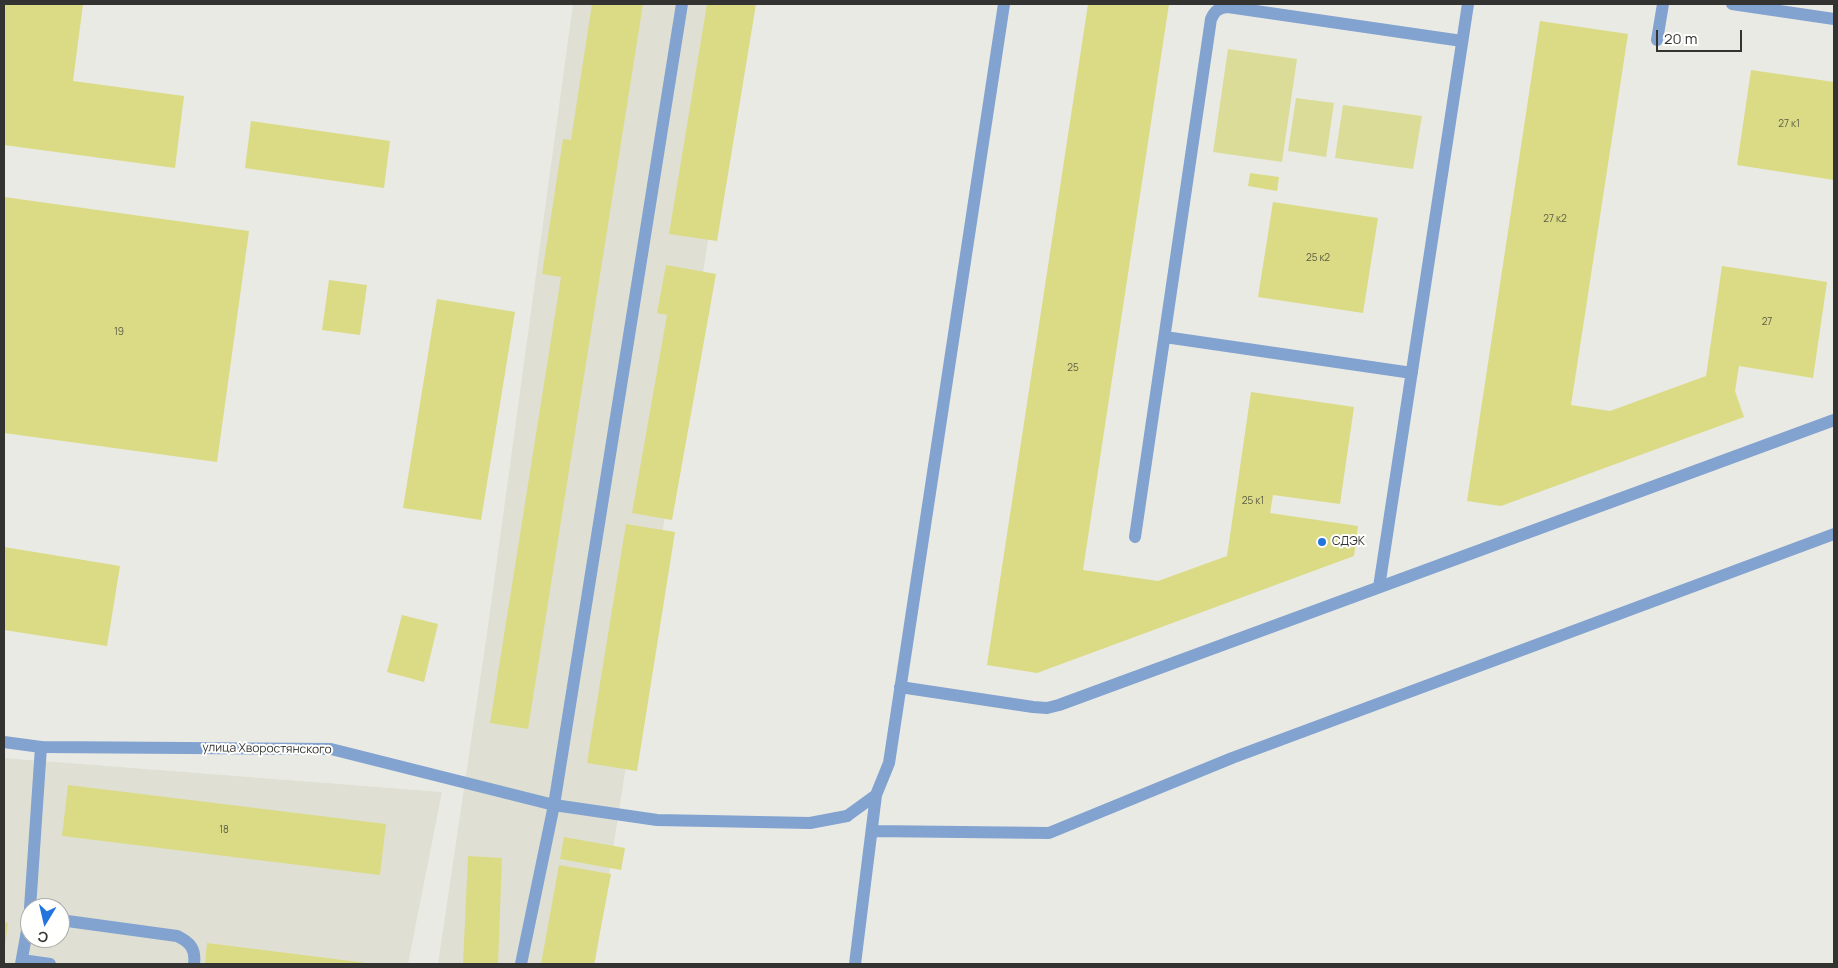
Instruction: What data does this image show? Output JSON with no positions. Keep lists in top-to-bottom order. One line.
{"streets":{"street":["улица Хворостянского"]},"places":["СДЭК"],"house_numbers":["27 к1","27 к2","25 к2","27","19","25","25 к1","18"],"scale_bar":"20 m","north":"bottom"}
